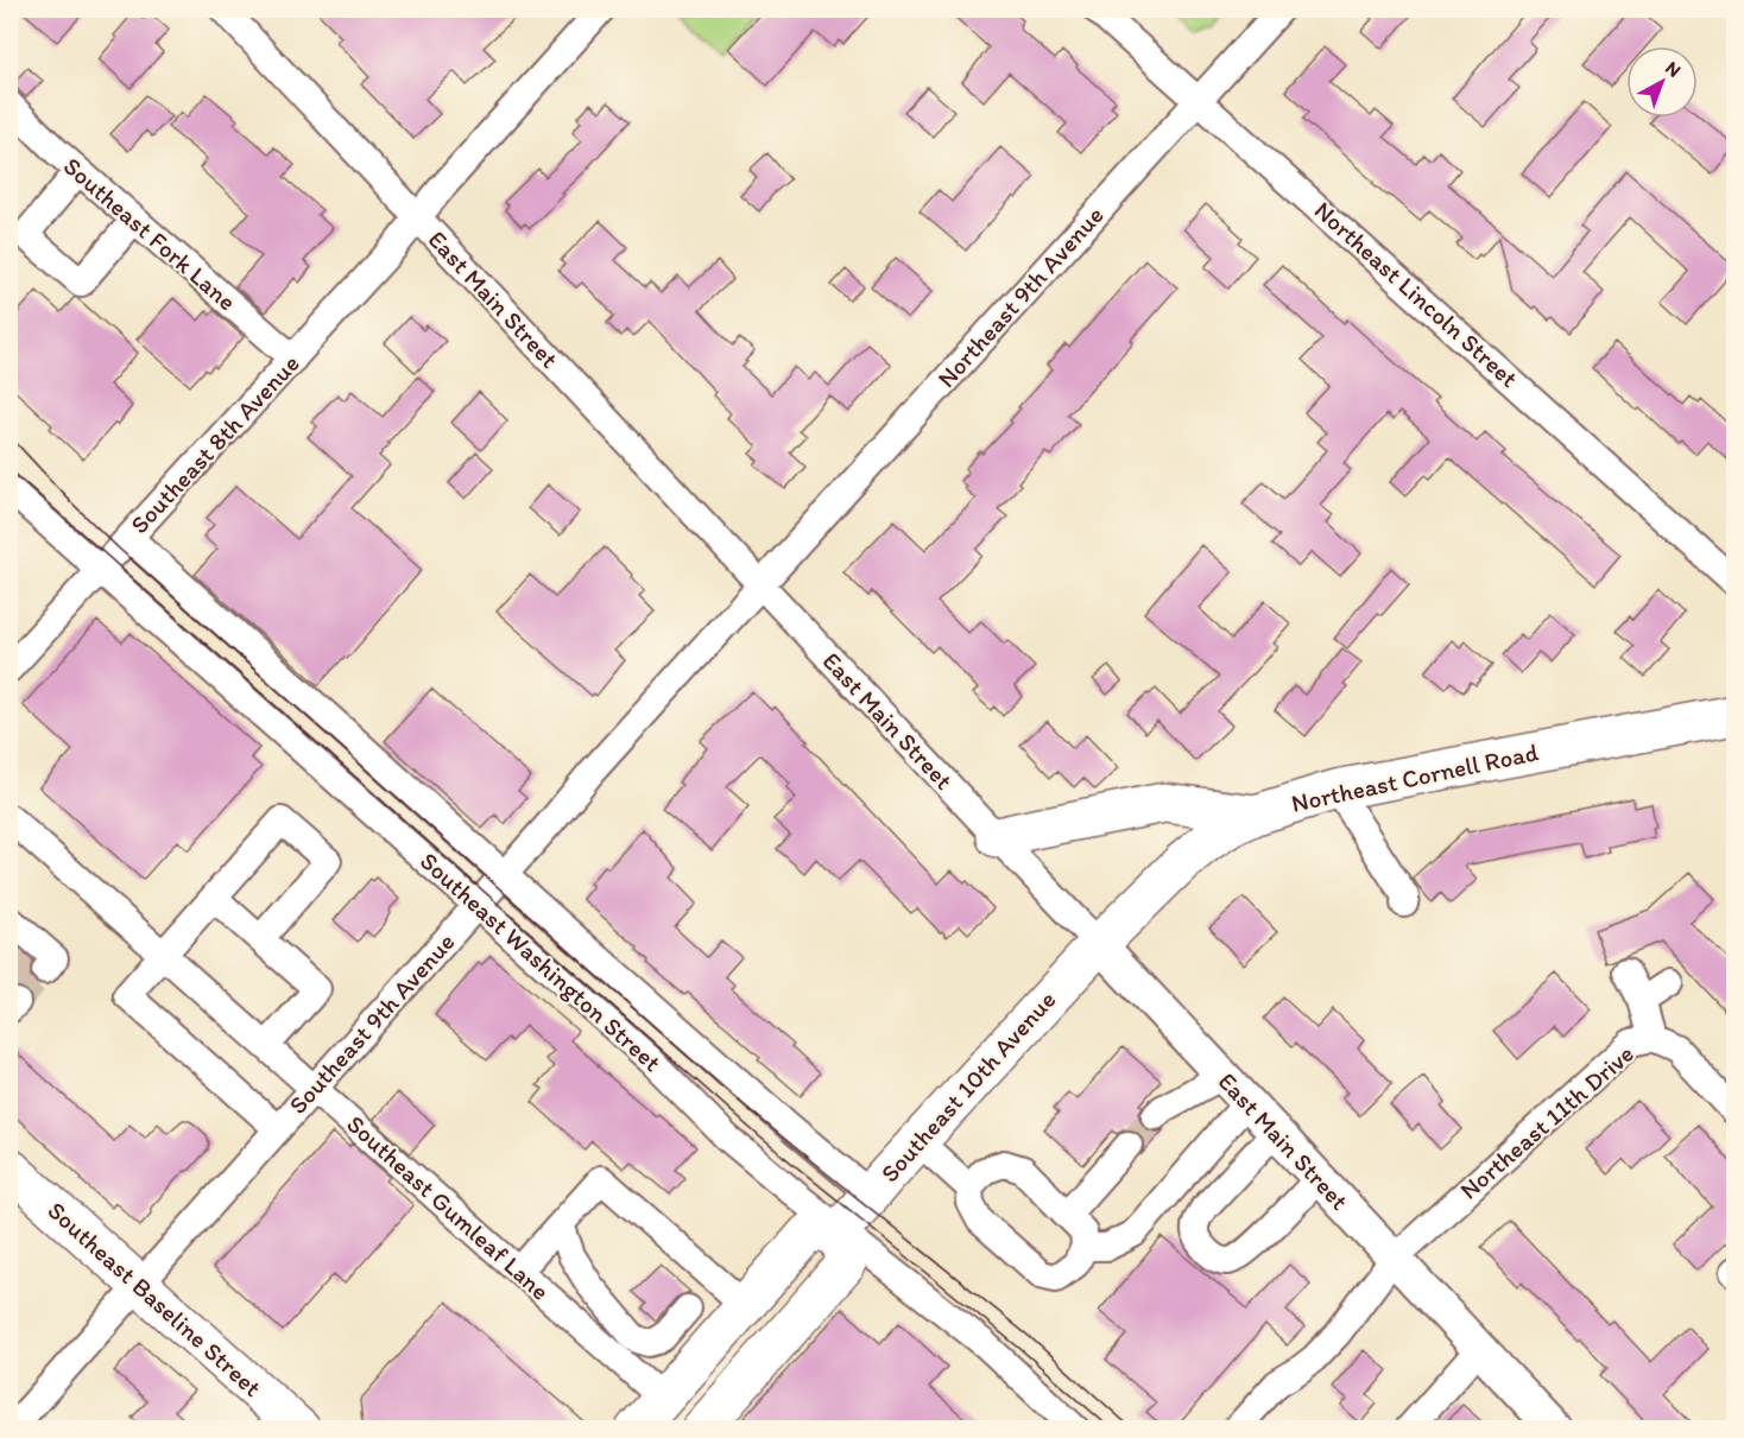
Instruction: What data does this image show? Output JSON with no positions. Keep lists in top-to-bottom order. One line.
{"streets":{"highway":["Northeast Cornell Road","Southeast 10th Avenue","Southeast Baseline Street"],"main road":["East Main Street"],"street":["Southeast Fork Lane","Northeast Lincoln Street","Northeast 9th Avenue","Southeast 8th Avenue","Southeast Washington Street","Southeast 9th Avenue","Northeast 11th Drive","Southeast Gumleaf Lane"]},"crossings":[["Southeast Fork Lane","Southeast 8th Avenue"],["Northeast Lincoln Street","Northeast 9th Avenue"],["Northeast 9th Avenue","East Main Street"],["Northeast 9th Avenue","Southeast 9th Avenue"],["East Main Street","Southeast 8th Avenue"],["East Main Street","Northeast Cornell Road"],["East Main Street","Southeast 9th Avenue"],["East Main Street","Southeast 10th Avenue"],["East Main Street","Northeast 11th Drive"],["Southeast 8th Avenue","Southeast Washington Street"],["Northeast Cornell Road","Southeast 10th Avenue"],["Southeast Washington Street","Southeast 9th Avenue"],["Southeast Washington Street","Southeast 10th Avenue"],["Southeast 9th Avenue","Southeast Gumleaf Lane"],["Southeast 9th Avenue","Southeast Baseline Street"]],"north":"top right"}
